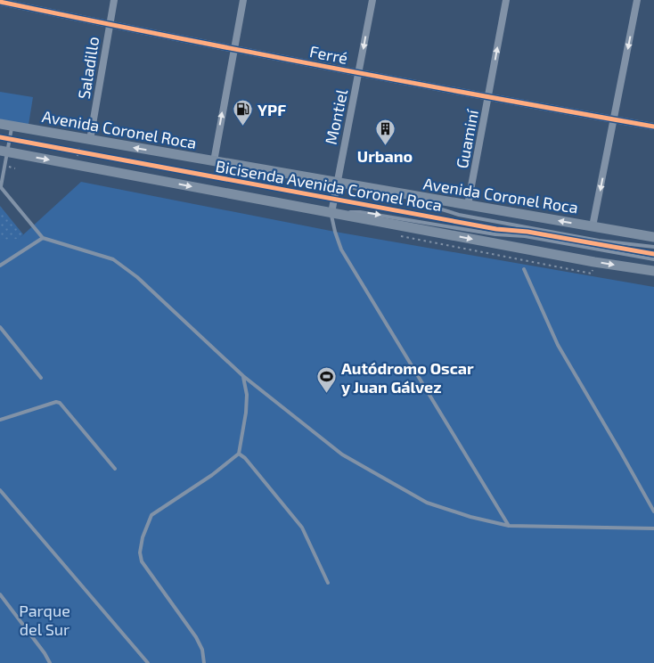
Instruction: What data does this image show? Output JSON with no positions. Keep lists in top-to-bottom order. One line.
{"streets":{"main road":["Avenida Coronel Roca"],"street":["Ferré","Saladillo","Montiel","Guaminí"],"cycle path":["Bicisenda Avenida Coronel Roca"]},"crossings":[["Ferré","Saladillo"],["Ferré","Montiel"],["Ferré","Guaminí"],["Saladillo","Avenida Coronel Roca"],["Montiel","Avenida Coronel Roca"],["Avenida Coronel Roca","Guaminí"]],"one_way":["Guaminí"],"parks":["Parque del Sur"],"places":{"fuel station":["YPF"],"building":["Urbano"],"sports":["Autódromo Oscar y Juan Gálvez"]}}
